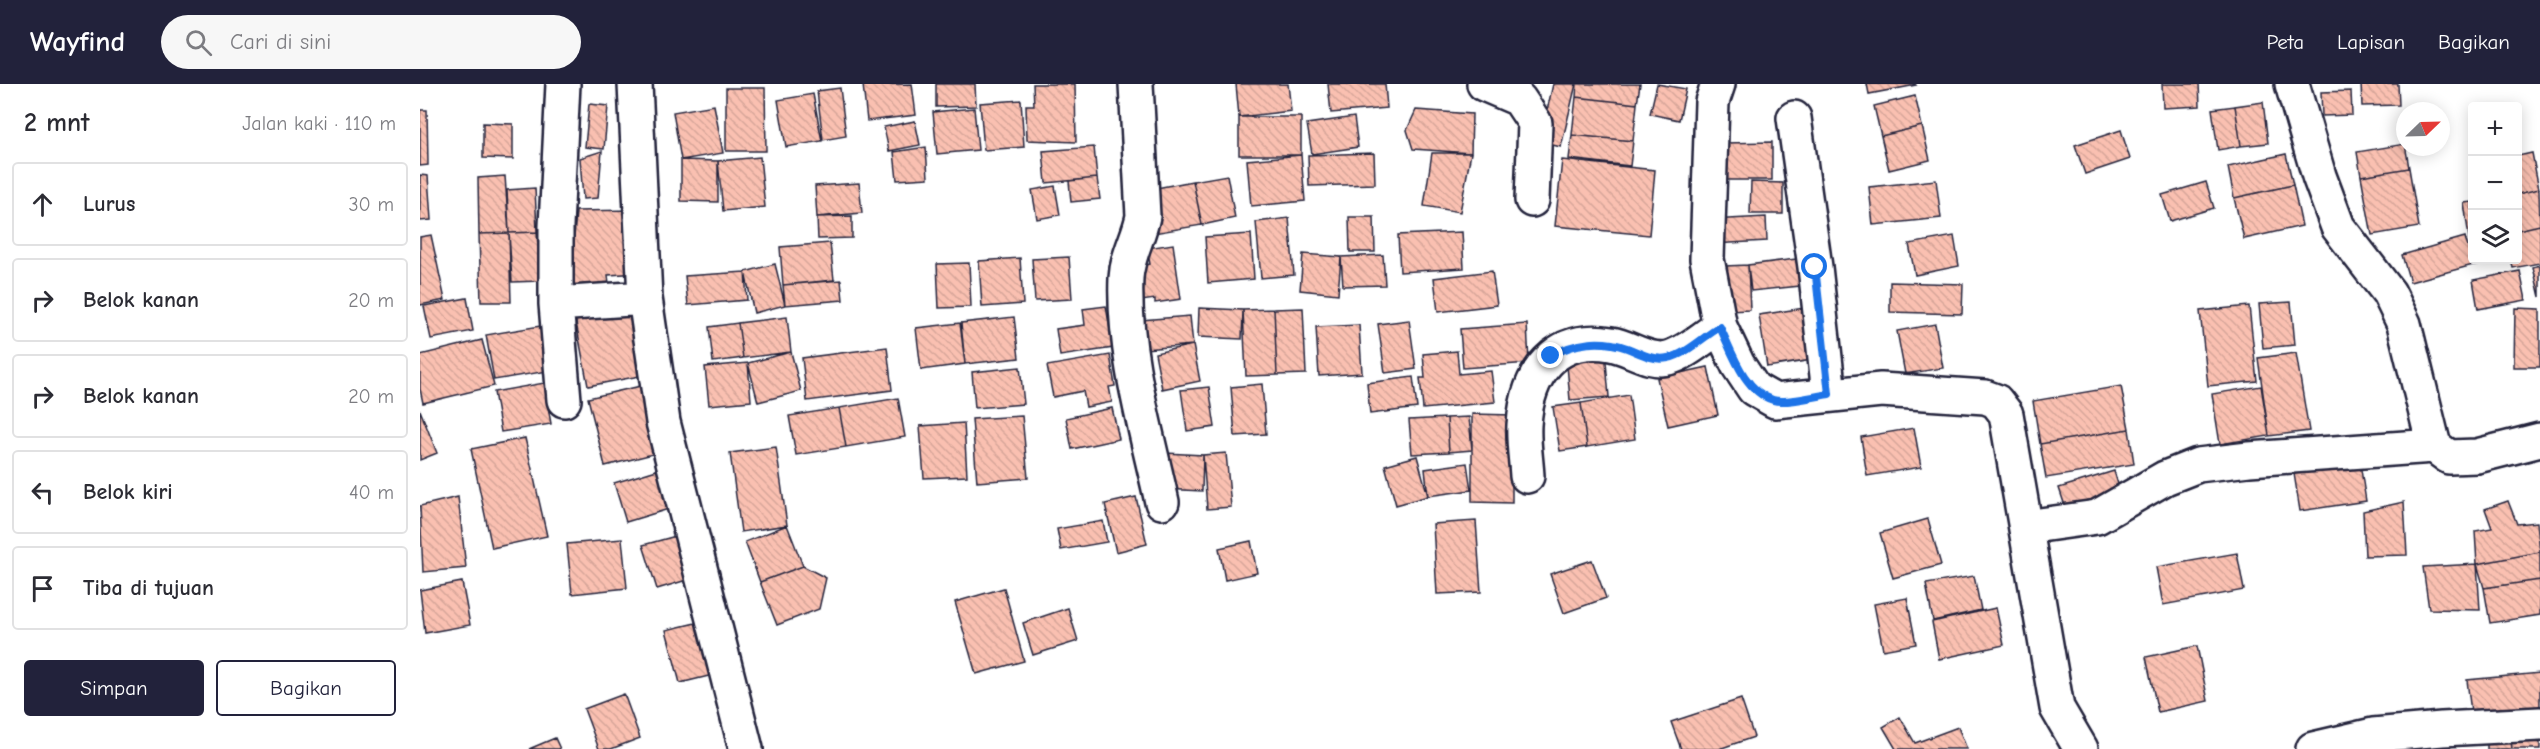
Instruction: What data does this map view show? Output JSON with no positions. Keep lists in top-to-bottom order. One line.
{"north":"top right","page":{"header":"Wayfind","search":"Cari di sini","nav":["Peta","Lapisan","Bagikan"],"heading":["2 mnt","Jalan kaki · 110 m"],"map_buttons":["+","−"],"list":[["Lurus","30 m"],["Belok kanan","20 m"],["Belok kanan","20 m"],["Belok kiri","40 m"],"Tiba di tujuan"],"buttons":["Simpan","Bagikan"]}}
